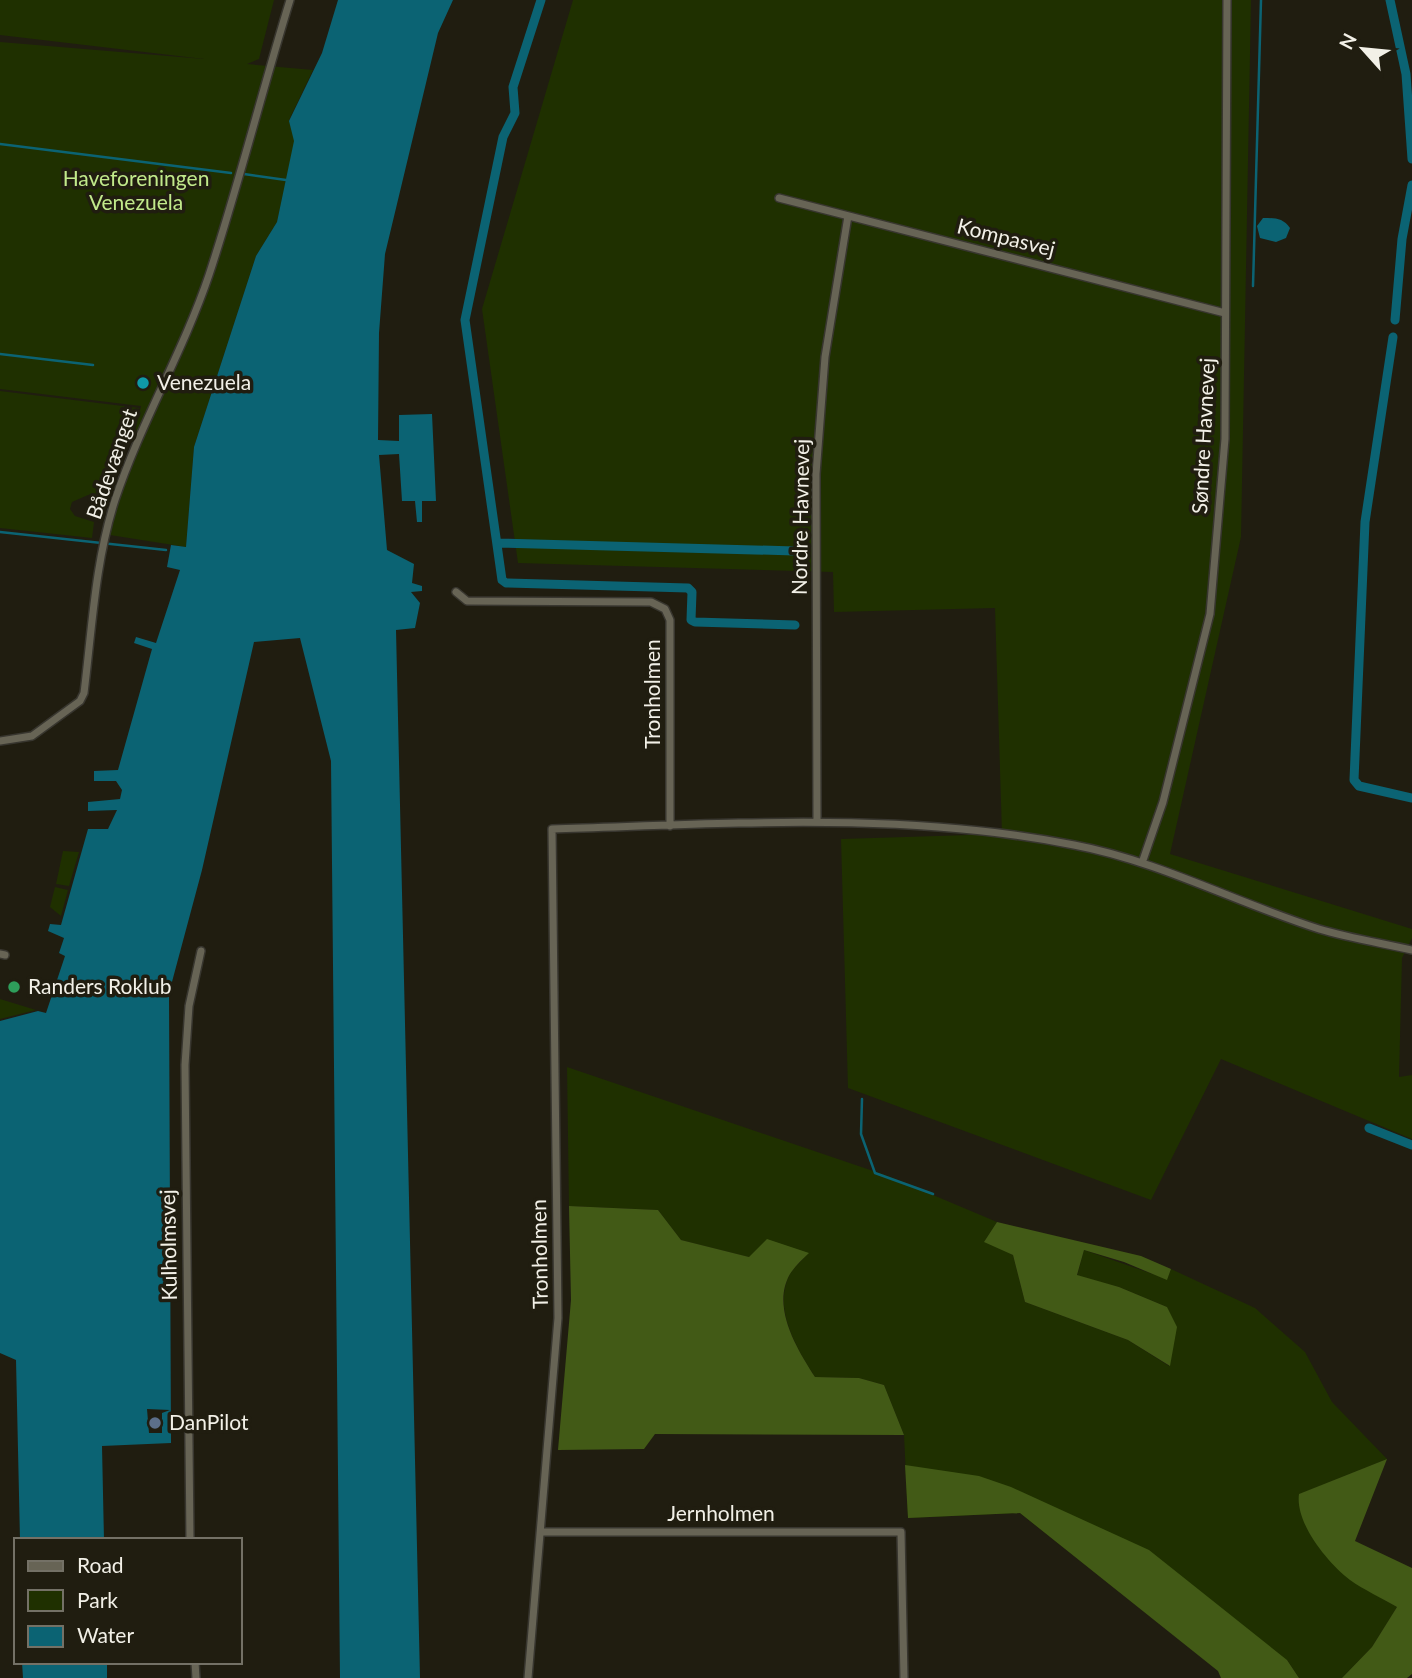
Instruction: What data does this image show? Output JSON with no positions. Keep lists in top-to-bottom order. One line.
{"streets":{"street":["Kompasvej","Søndre Havnevej","Bådevænget","Nordre Havnevej","Tronholmen","Kulholmsvej","Jernholmen"]},"crossings":[["Kompasvej","Søndre Havnevej"],["Kompasvej","Nordre Havnevej"],["Tronholmen","Jernholmen"]],"parks":["Haveforeningen Venezuela"],"places":["Venezuela","Randers Roklub","DanPilot"],"legend":["Road","Park","Water"],"north":"top left"}
